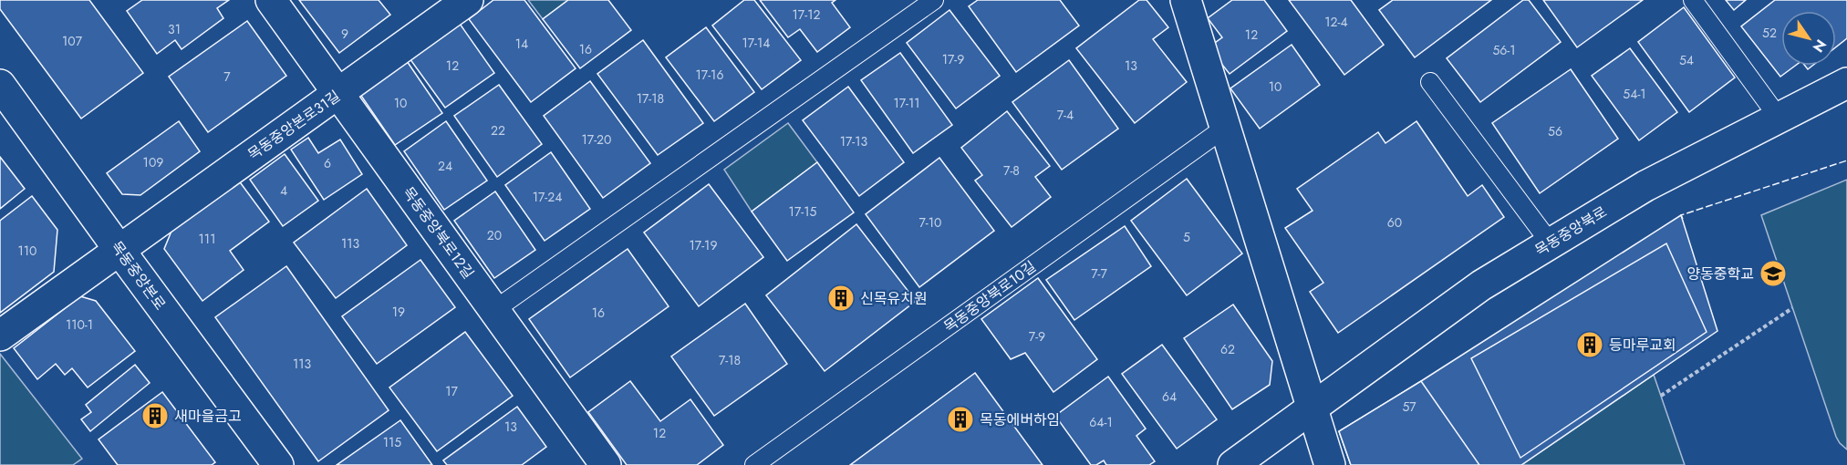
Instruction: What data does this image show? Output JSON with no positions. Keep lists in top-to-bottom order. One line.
{"streets":{"street":["목동중앙본로31길","목동중앙북로","목동중앙북로12길","목동중앙본로"],"lane":["목동중앙북로10길"]},"crossings":[["목동중앙본로31길","목동중앙북로12길"],["목동중앙본로31길","목동중앙본로"]],"places":{"school or university":["양동중학교"],"building":["신목유치원","등마루교회","새마을금고","목동에버하임"]},"house_numbers":["17-12","12-4","31","52","9","12","107","17-14","14","16","56-1","17-9","54","12","13","17-16","7","10","54-1","17-18","10","17-11","7-4","22","56","17-20","17-13","109","6","24","7-8","4","17-24","17-15","7-10","60","20","5","111","113","17-19","110","7-7","19","16","110-1","7-9","62","7-18","113","17","64","57","64-1","13","12","115"],"north":"bottom right"}
